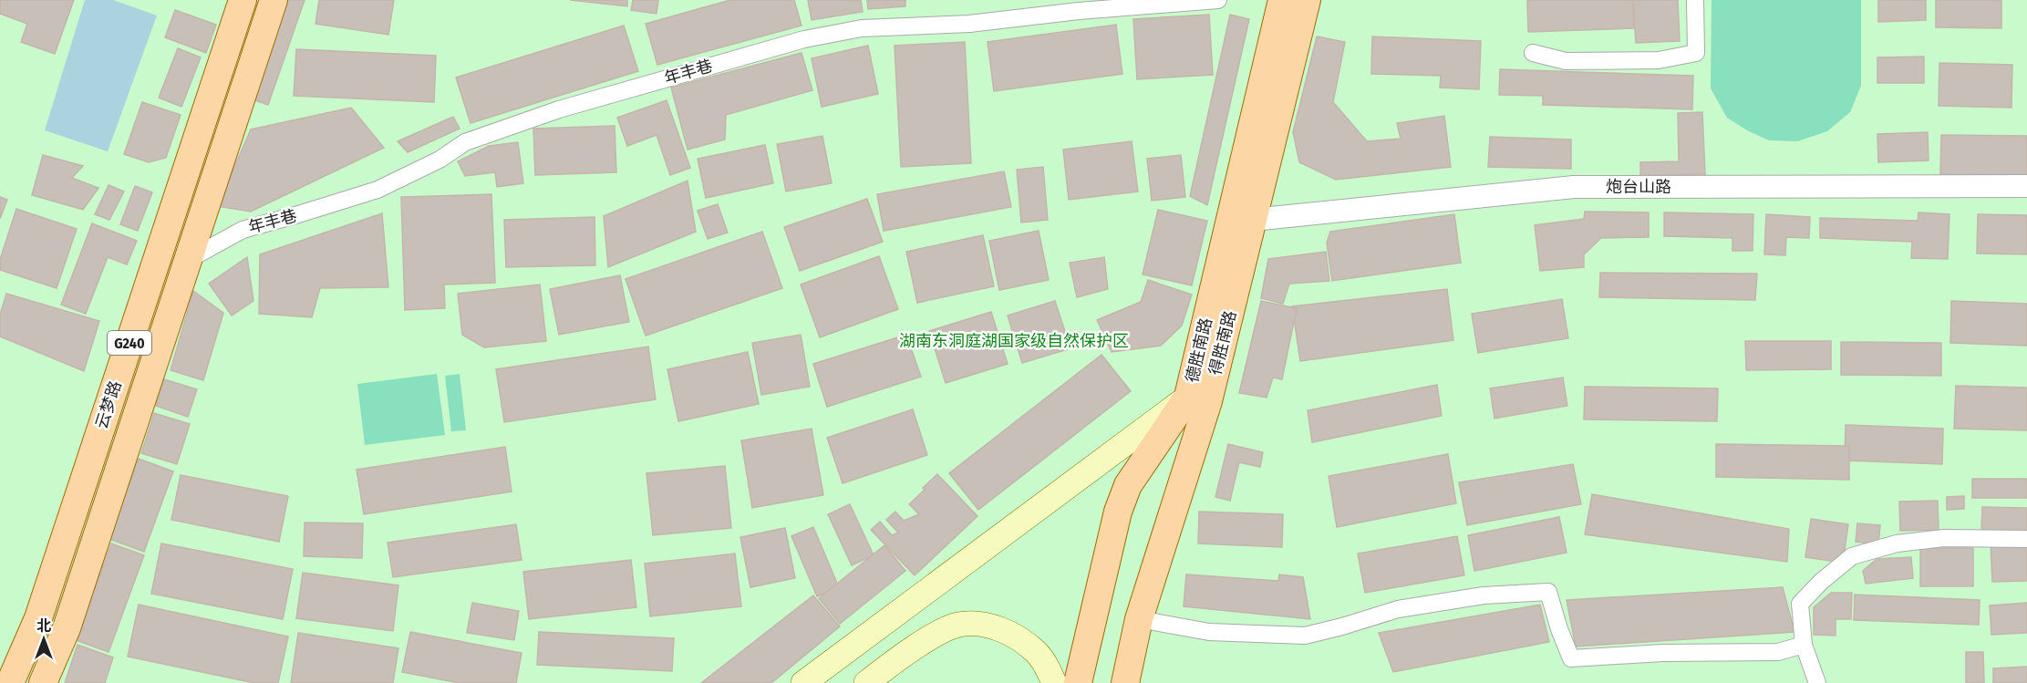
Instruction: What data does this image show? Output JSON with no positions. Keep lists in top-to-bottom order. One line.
{"streets":{"main road":["G240","得胜南路","德胜南路","云梦路"],"street":["年丰巷","炮台山路"]},"crossings":[["年丰巷","G240"],["炮台山路","得胜南路"]],"parks":["湖南东洞庭湖国家级自然保护区"],"north":"top"}
